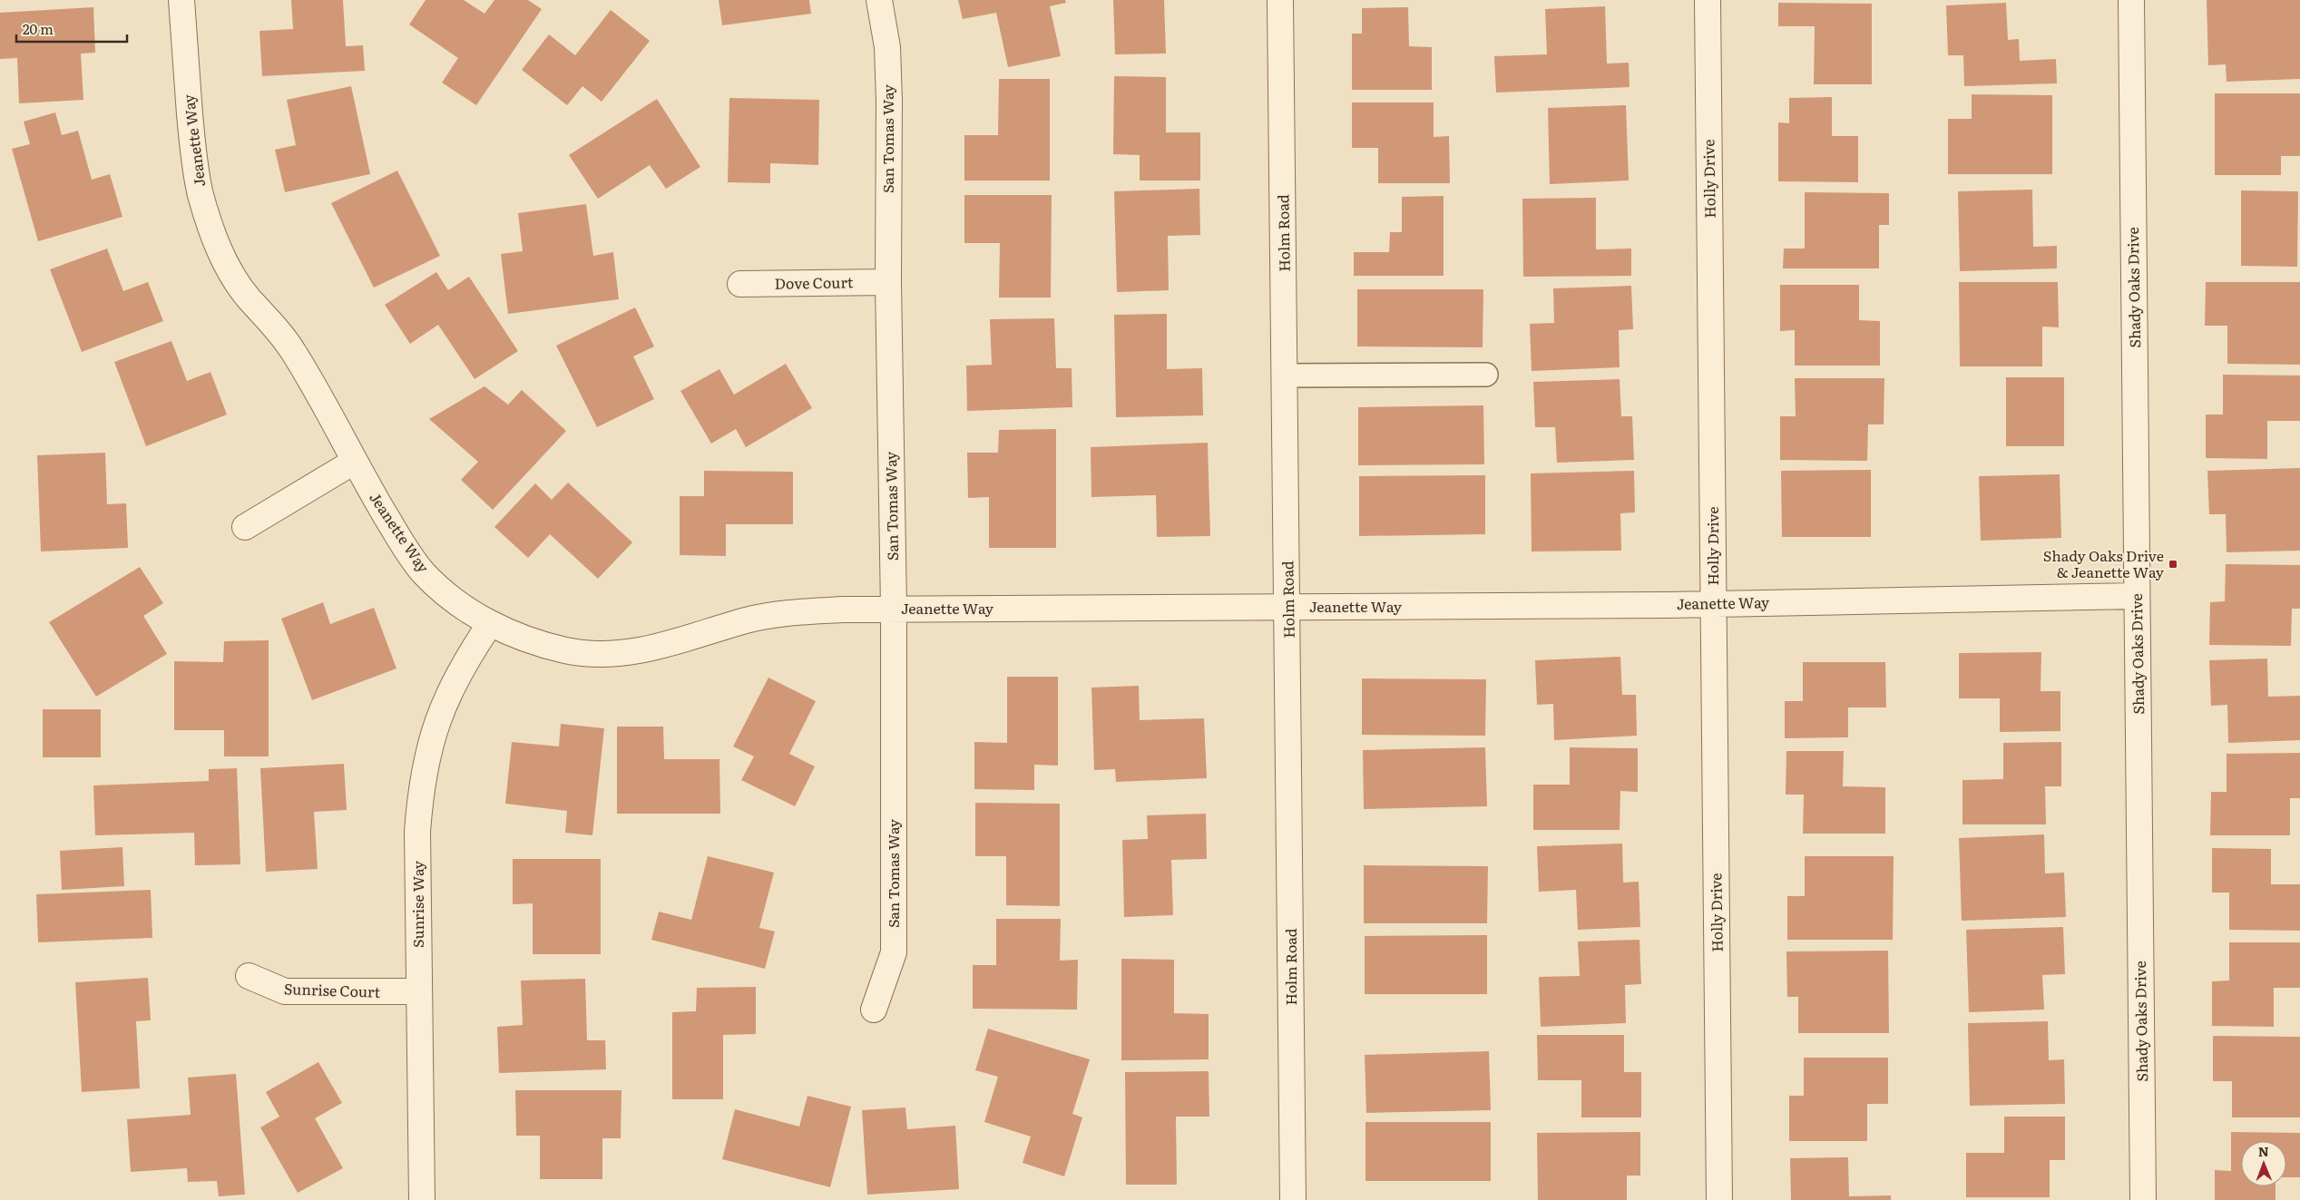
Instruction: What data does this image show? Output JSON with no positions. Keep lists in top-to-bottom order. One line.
{"streets":{"street":["San Tomas Way","Jeanette Way","Holly Drive","Holm Road","Dove Court","Shady Oaks Drive","Sunrise Way","Sunrise Court"]},"crossings":[["San Tomas Way","Jeanette Way"],["San Tomas Way","Dove Court"],["Jeanette Way","Holly Drive"],["Jeanette Way","Holm Road"],["Jeanette Way","Shady Oaks Drive"],["Jeanette Way","Sunrise Way"],["Sunrise Way","Sunrise Court"]],"places":{"transit":["Shady Oaks Drive & Jeanette Way"]},"scale_bar":"20 m","north":"top"}
